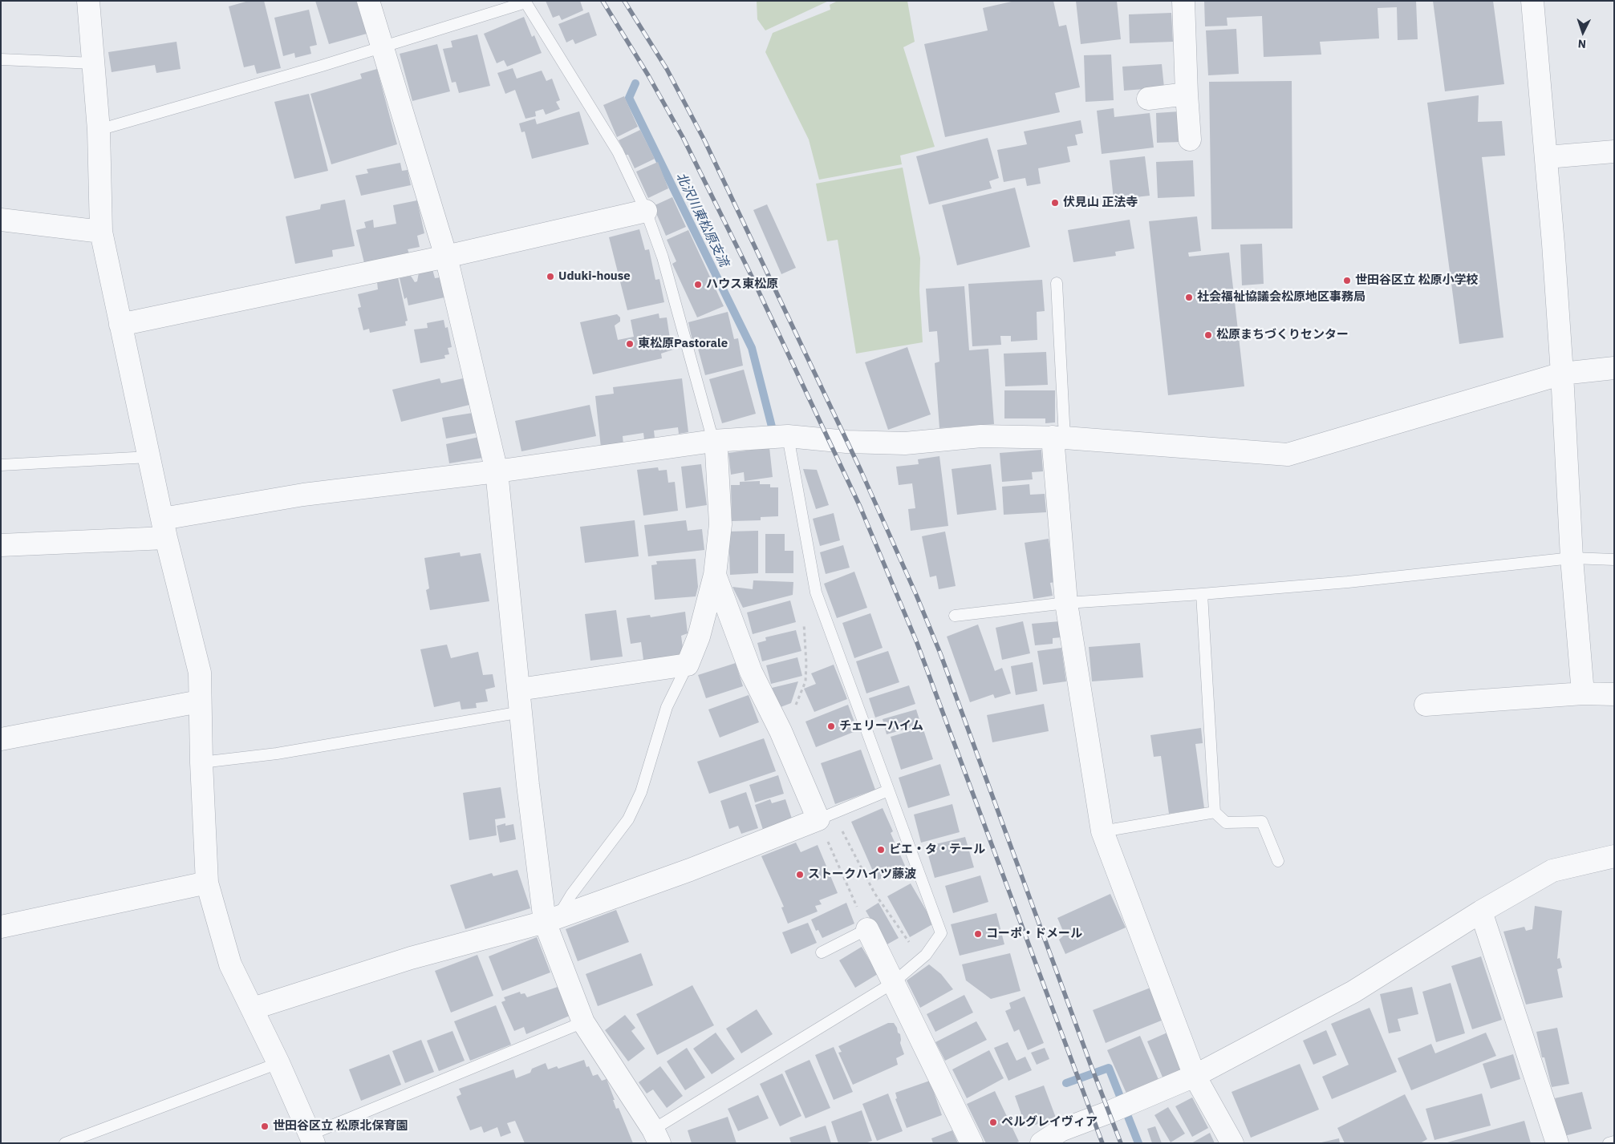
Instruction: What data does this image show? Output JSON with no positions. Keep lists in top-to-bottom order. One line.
{"water":["北沢川東松原支流"],"places":["伏見山 正法寺","Uduki-house","世田谷区立 松原小学校","ハウス東松原","社会福祉協議会松原地区事務局","松原まちづくりセンター","東松原Pastorale","チェリーハイム","ビエ・タ・テール","ストークハイツ藤波","コーポ・ドメール","ペルグレイヴィア","世田谷区立 松原北保育園"],"north":"bottom"}
